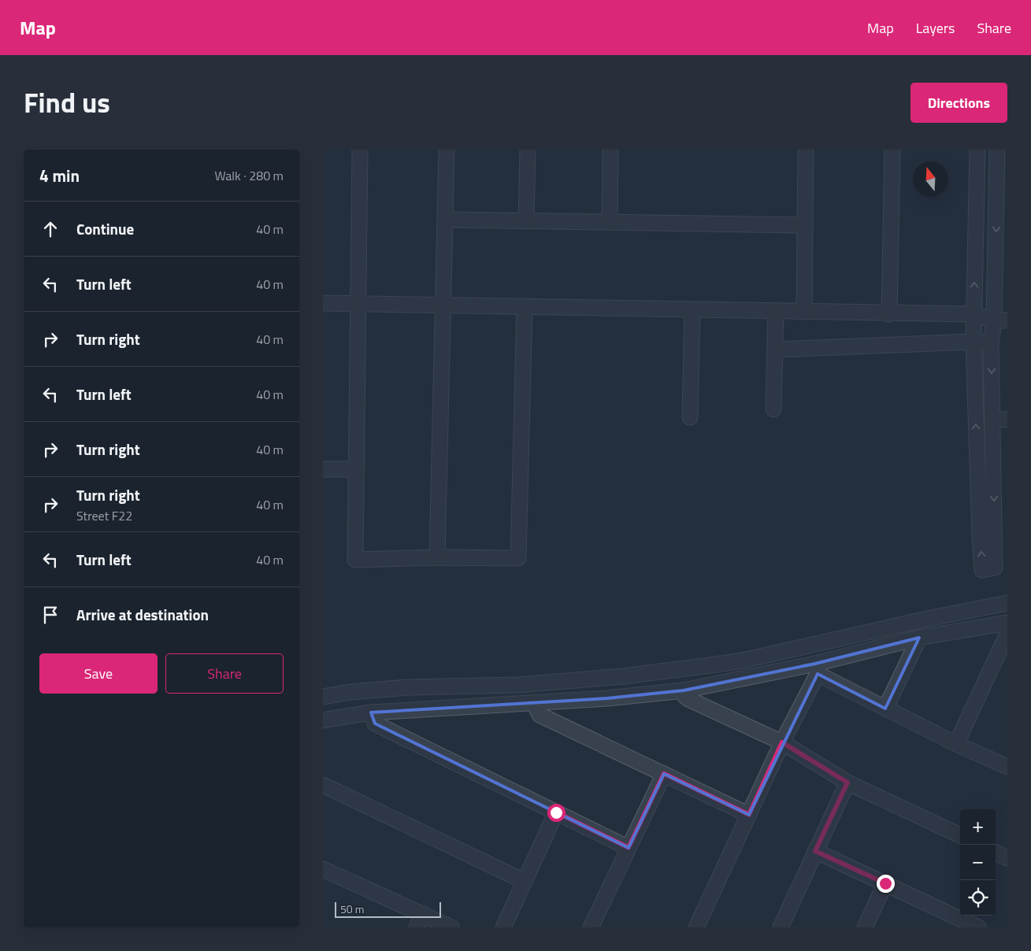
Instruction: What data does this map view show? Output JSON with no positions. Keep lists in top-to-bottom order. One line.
{"scale_bar":"50 m","north":"top","page":{"header":"Map","nav":["Map","Layers","Share"],"title":"Find us","buttons":["Directions",["Save","Share"]],"heading":["4 min","Walk · 280 m"],"list":[["Continue","40 m"],["Turn left","40 m"],["Turn right","40 m"],["Turn left","40 m"],["Turn right","40 m"],["Turn right","Street F22","40 m"],["Turn left","40 m"],"Arrive at destination"],"map_buttons":["+","−"],"scale":"50 m"}}
